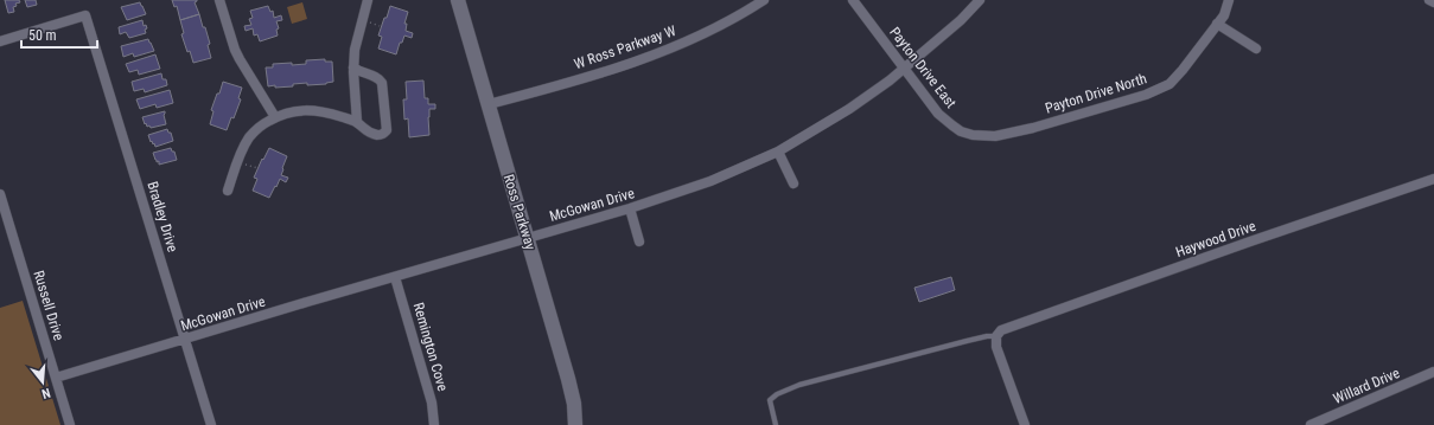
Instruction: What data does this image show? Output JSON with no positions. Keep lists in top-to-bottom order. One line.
{"streets":{"street":["W Ross Parkway W","Payton Drive East","Payton Drive North","McGowan Drive","Ross Parkway","Bradley Drive","Haywood Drive","Russell Drive","Remington Cove","Willard Drive"]},"crossings":[["W Ross Parkway W","Ross Parkway"],["Payton Drive East","Payton Drive North"],["Payton Drive East","McGowan Drive"],["McGowan Drive","Ross Parkway"],["McGowan Drive","Bradley Drive"],["McGowan Drive","Russell Drive"],["McGowan Drive","Remington Cove"]],"scale_bar":"50 m","north":"bottom"}
